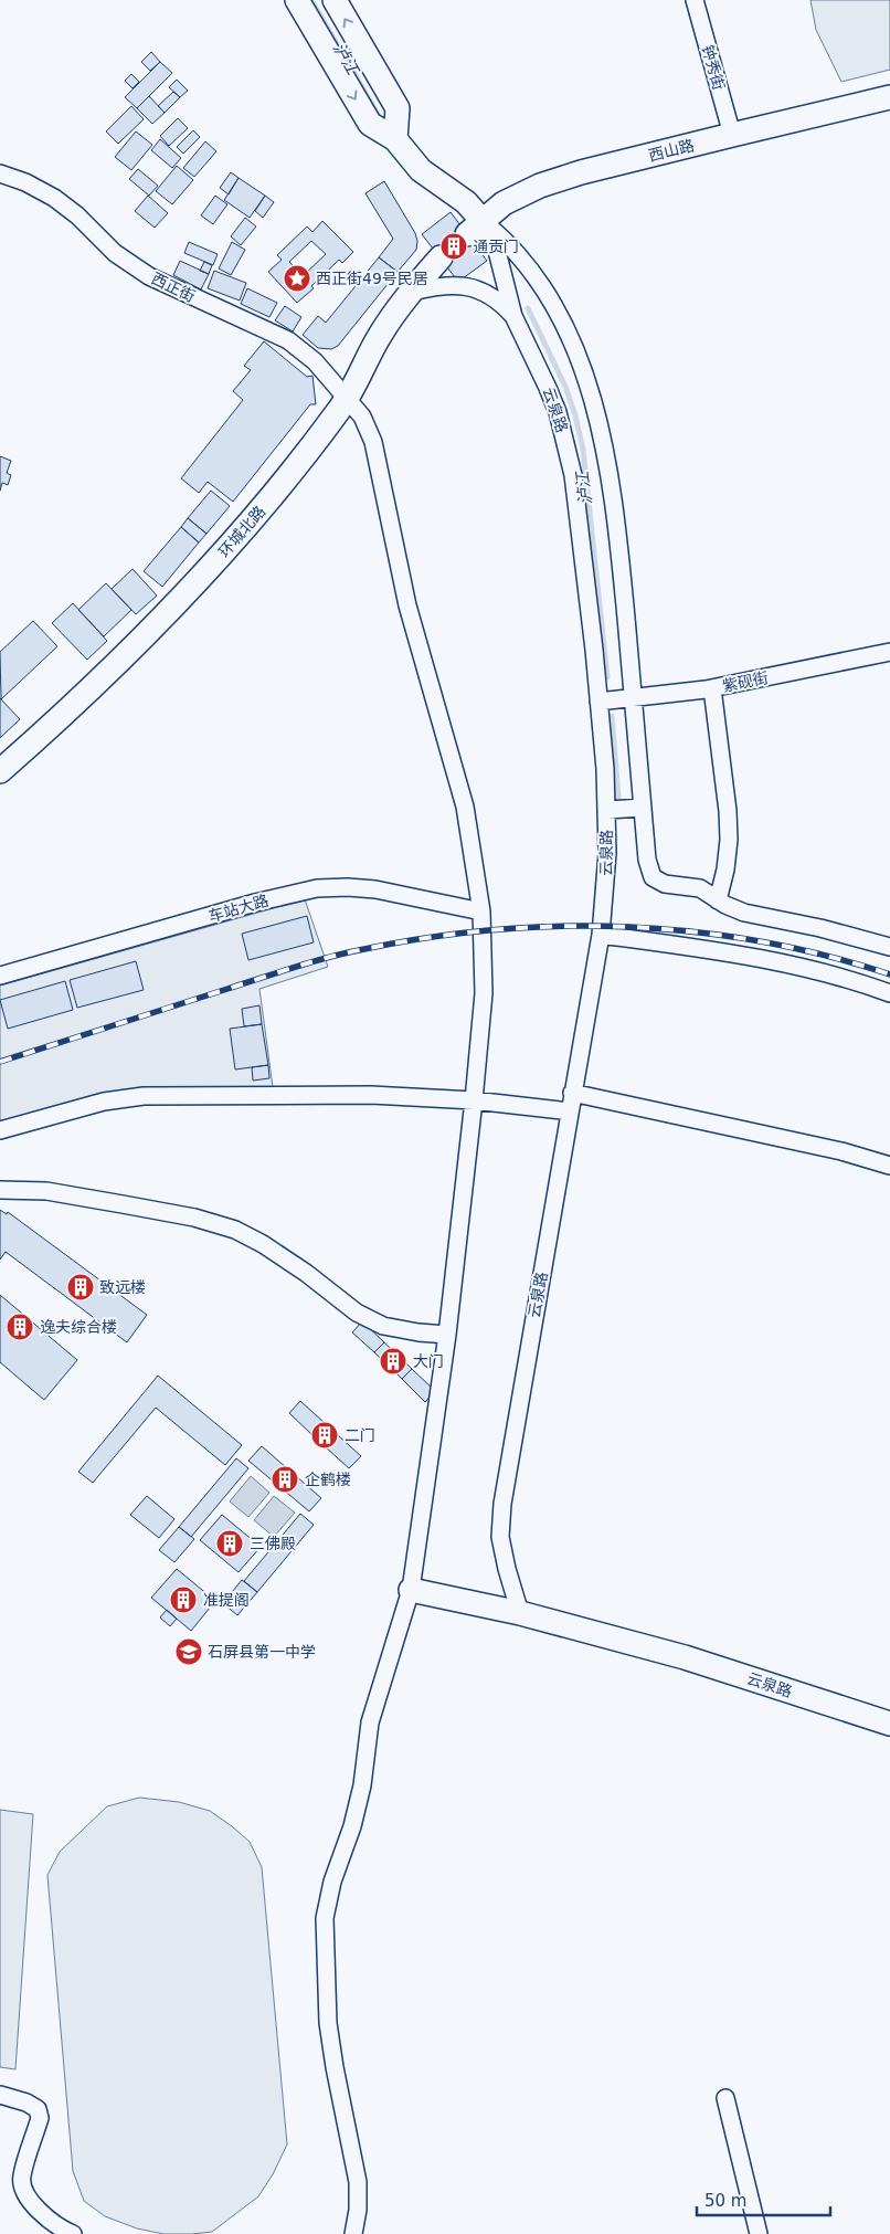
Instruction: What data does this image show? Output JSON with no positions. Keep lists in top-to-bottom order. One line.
{"streets":{"street":["钟秀街","西山路","西正街","云泉路","环城北路","紫砚街","车站大路"]},"crossings":[["钟秀街","西山路"],["西山路","云泉路"],["西正街","云泉路"],["西正街","环城北路"],["西正街","车站大路"],["云泉路","紫砚街"]],"water":["泸江"],"places":{"building":["通贡门","致远楼","逸夫综合楼","大门","二门","企鹤楼","三佛殿","准提阁"],"place":["西正街49号民居"],"school or university":["石屏县第一中学"]},"scale_bar":"50 m"}
